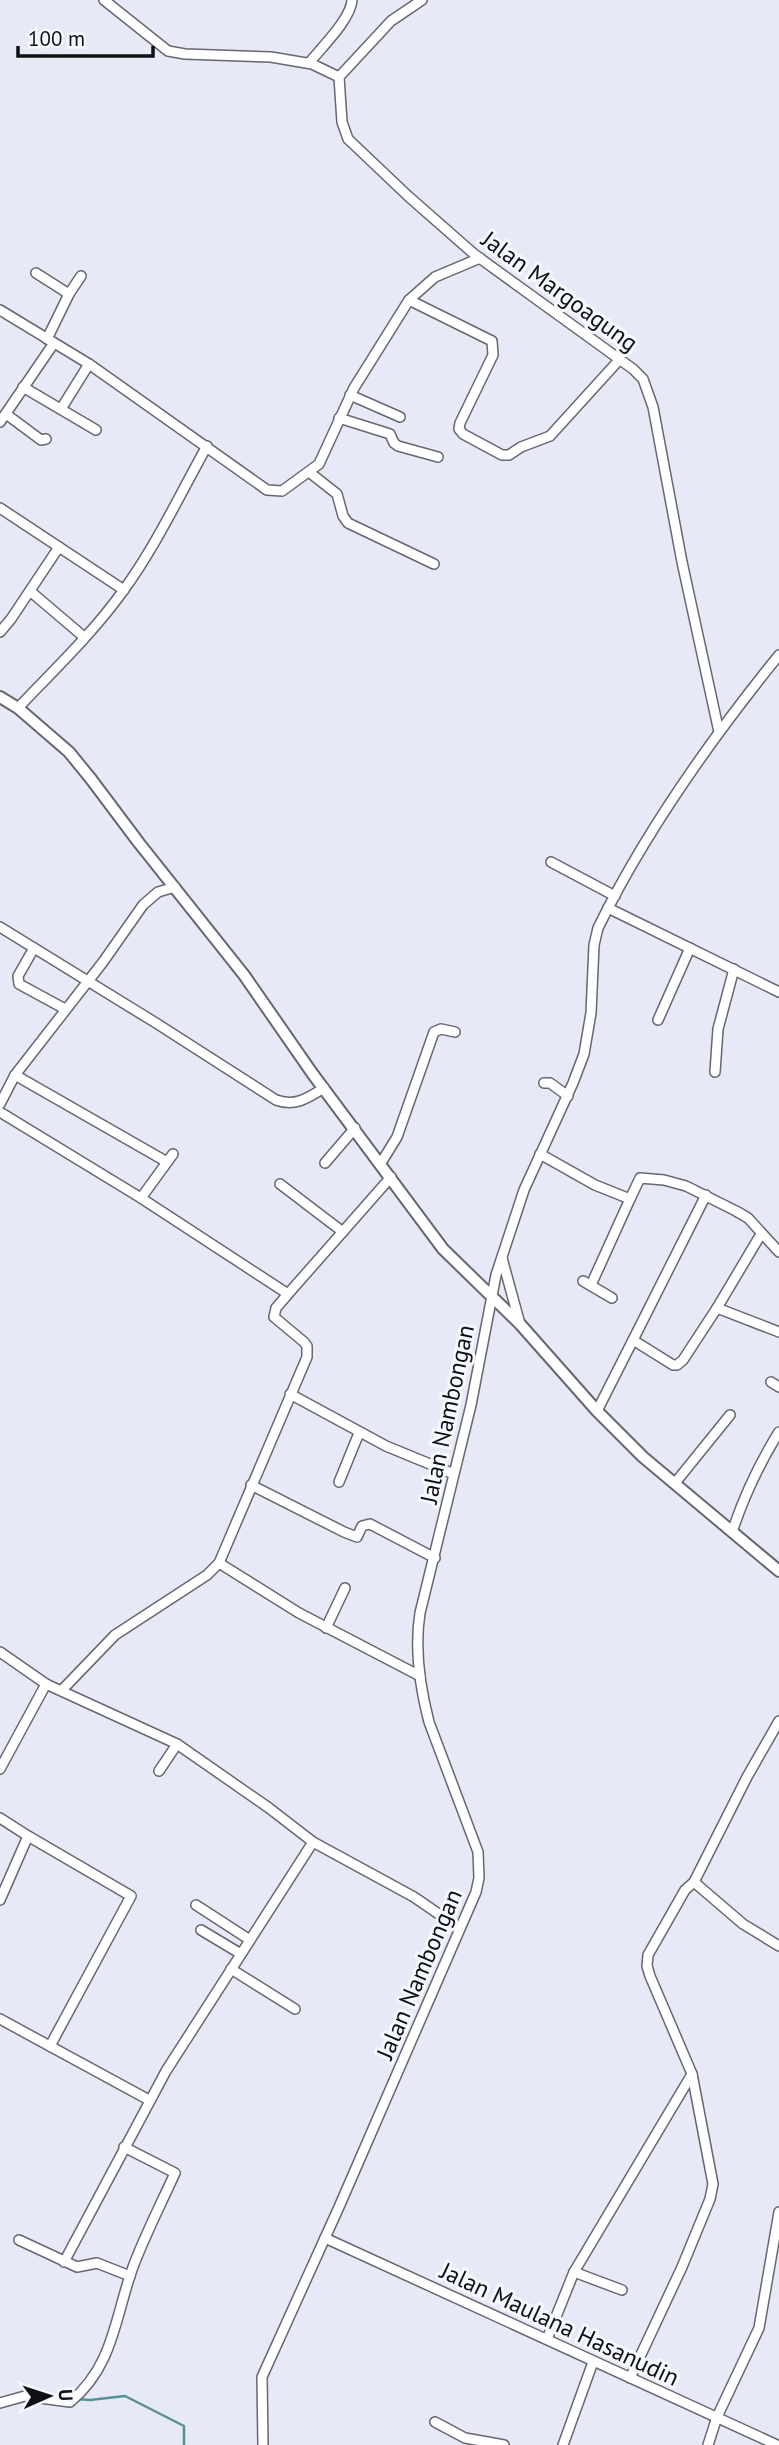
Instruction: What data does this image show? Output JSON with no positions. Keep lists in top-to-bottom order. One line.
{"streets":{"street":["Jalan Margoagung","Jalan Nambongan","Jalan Maulana Hasanudin"]},"crossings":[["Jalan Margoagung","Jalan Nambongan"],["Jalan Nambongan","Jalan Maulana Hasanudin"]],"scale_bar":"100 m","north":"right"}
